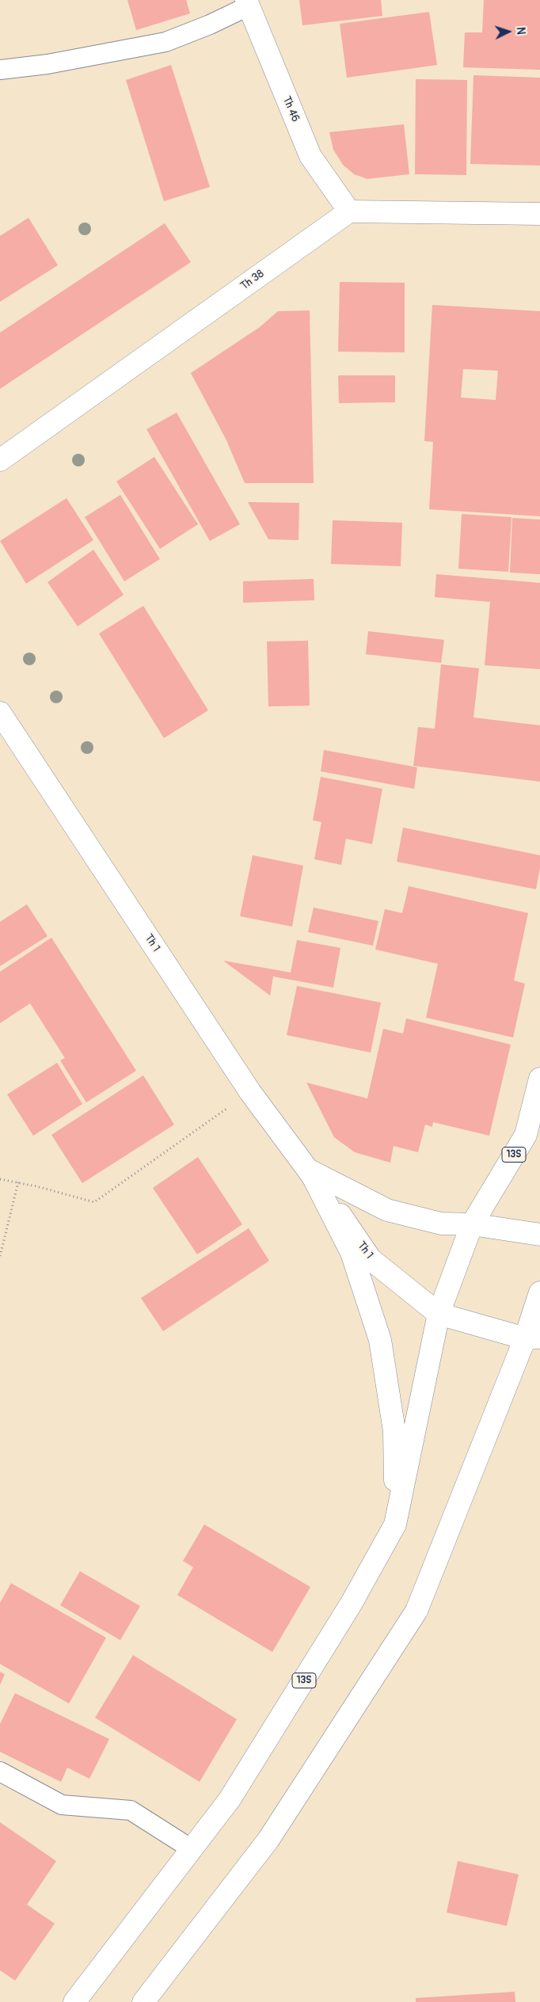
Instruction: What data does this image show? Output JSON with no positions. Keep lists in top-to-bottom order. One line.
{"streets":{"main road":["Th 46","Th 38","Th 1","13S"]},"crossings":[["Th 46","Th 38"],["Th 1","13S"]],"north":"right"}
